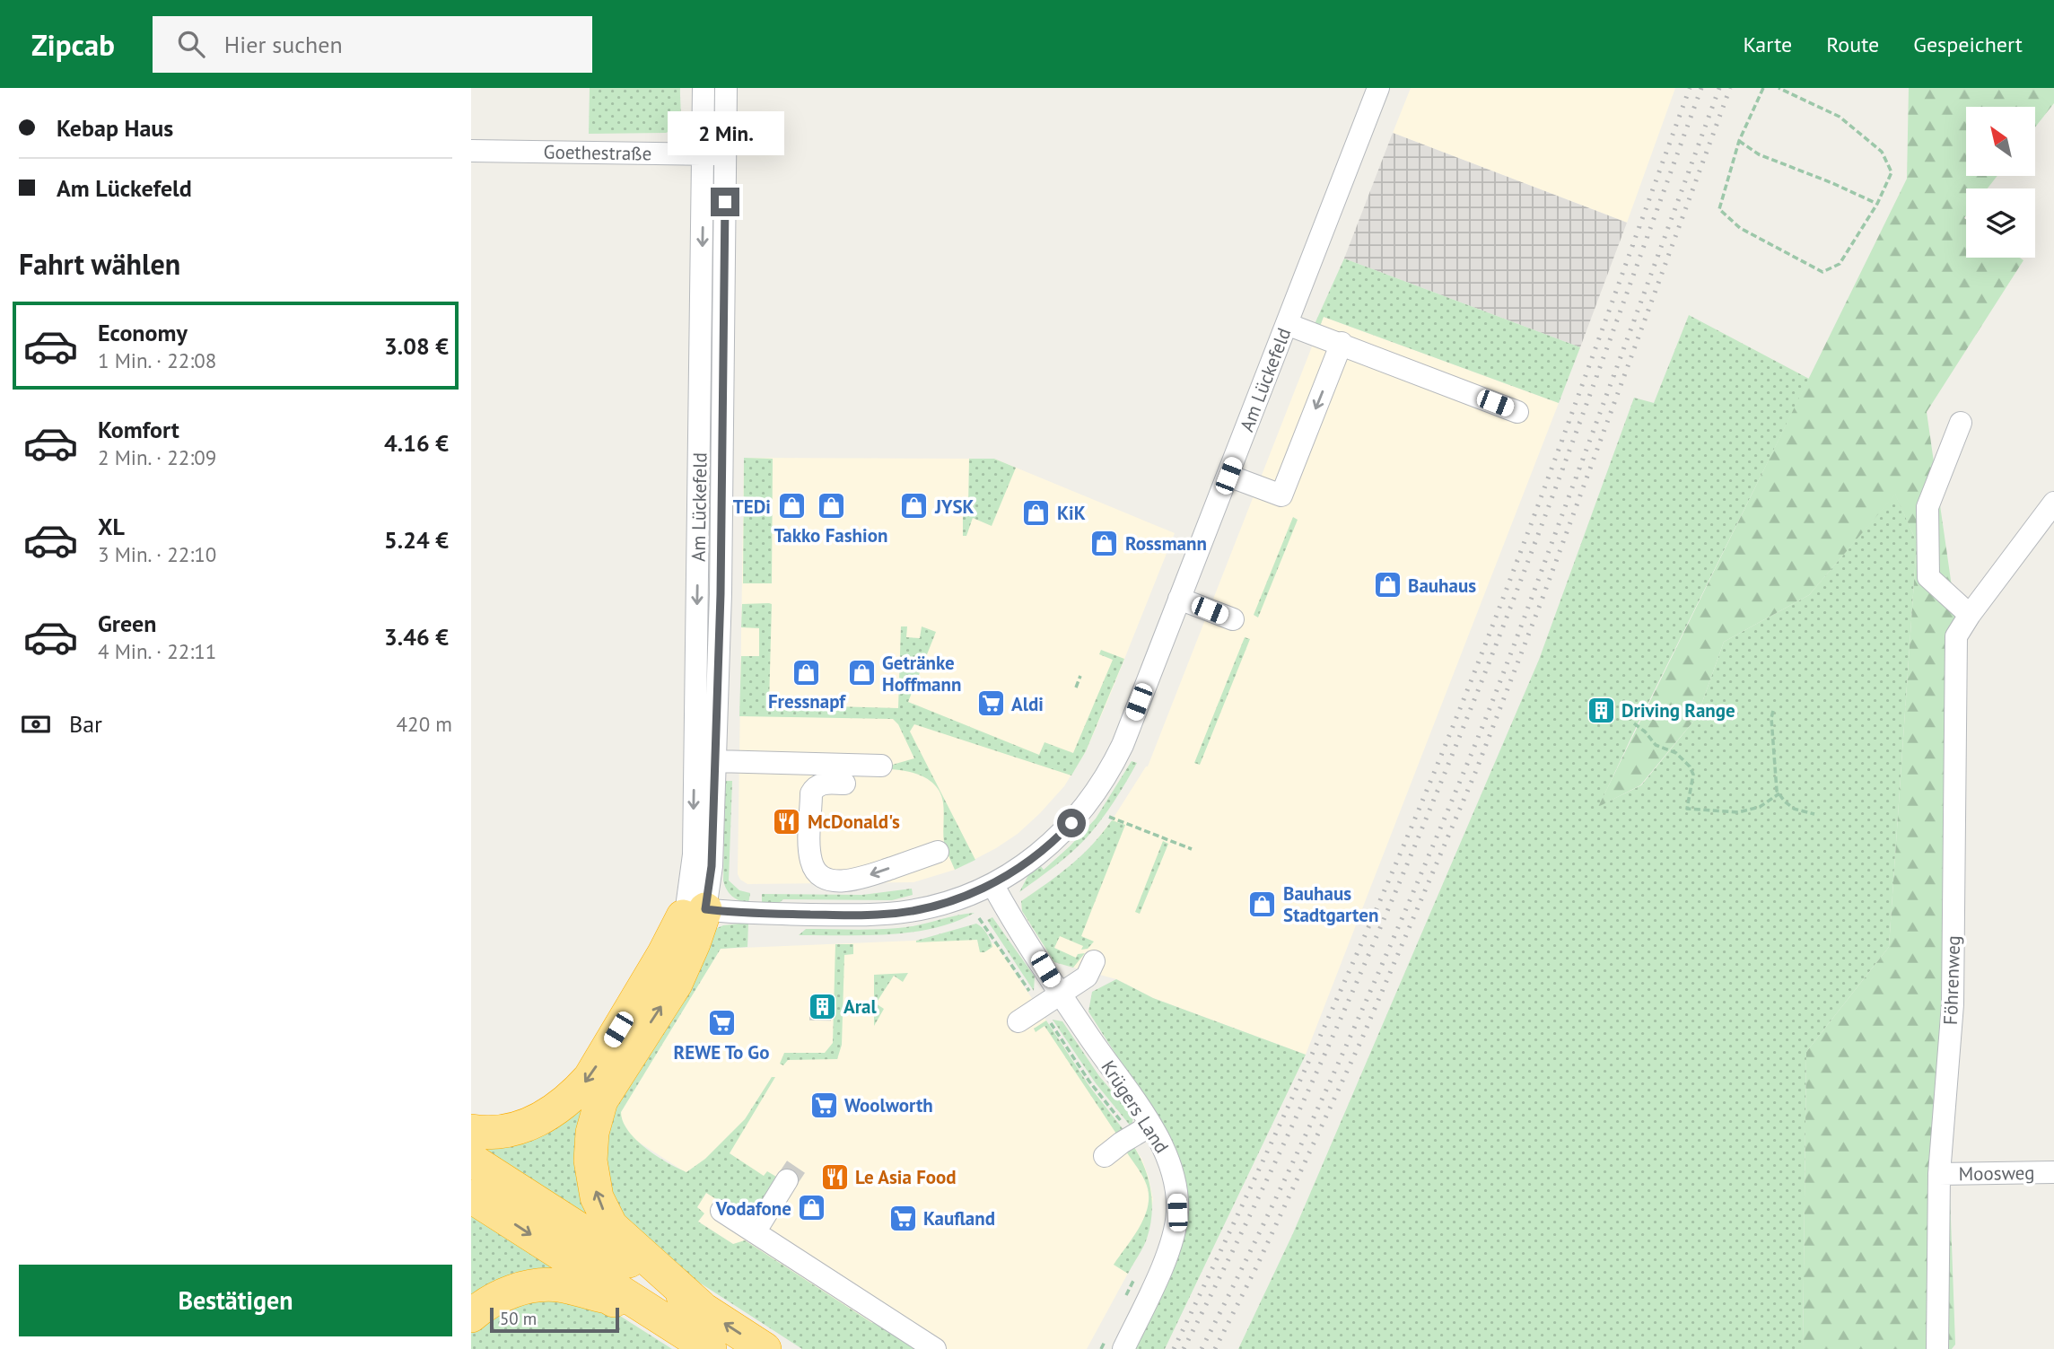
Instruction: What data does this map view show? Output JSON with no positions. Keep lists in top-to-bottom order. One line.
{"streets":{"street":["Goethestraße","Am Lückefeld","Föhrenweg","Krügers Land","Moosweg"]},"crossings":[["Goethestraße","Am Lückefeld"],["Am Lückefeld","Krügers Land"],["Föhrenweg","Moosweg"]],"places":{"shop":["TEDi","Takko Fashion","JYSK","KiK","Rossmann","Bauhaus","Fressnapf","Getränke Hoffmann","Bauhaus Stadtgarten","Vodafone"],"supermarket":["Aldi","REWE To Go","Woolworth","Kaufland"],"building":["Driving Range","Aral"],"restaurant":["McDonald's","Le Asia Food"]},"scale_bar":"50 m","north":"top left","page":{"header":"Zipcab","search":"Hier suchen","nav":["Karte","Route","Gespeichert"],"banner":["Kebap Haus","Am Lückefeld"],"bubble":"2 Min.","heading":"Fahrt wählen","list":[{"name":"Economy","note":"1 Min. · 22:08","value":"3.08 €"},{"name":"Komfort","note":"2 Min. · 22:09","value":"4.16 €"},{"name":"XL","note":"3 Min. · 22:10","value":"5.24 €"},{"name":"Green","note":"4 Min. · 22:11","value":"3.46 €"}],"pay":["Bar","420 m"],"buttons":"Bestätigen","scale":"50 m"}}
